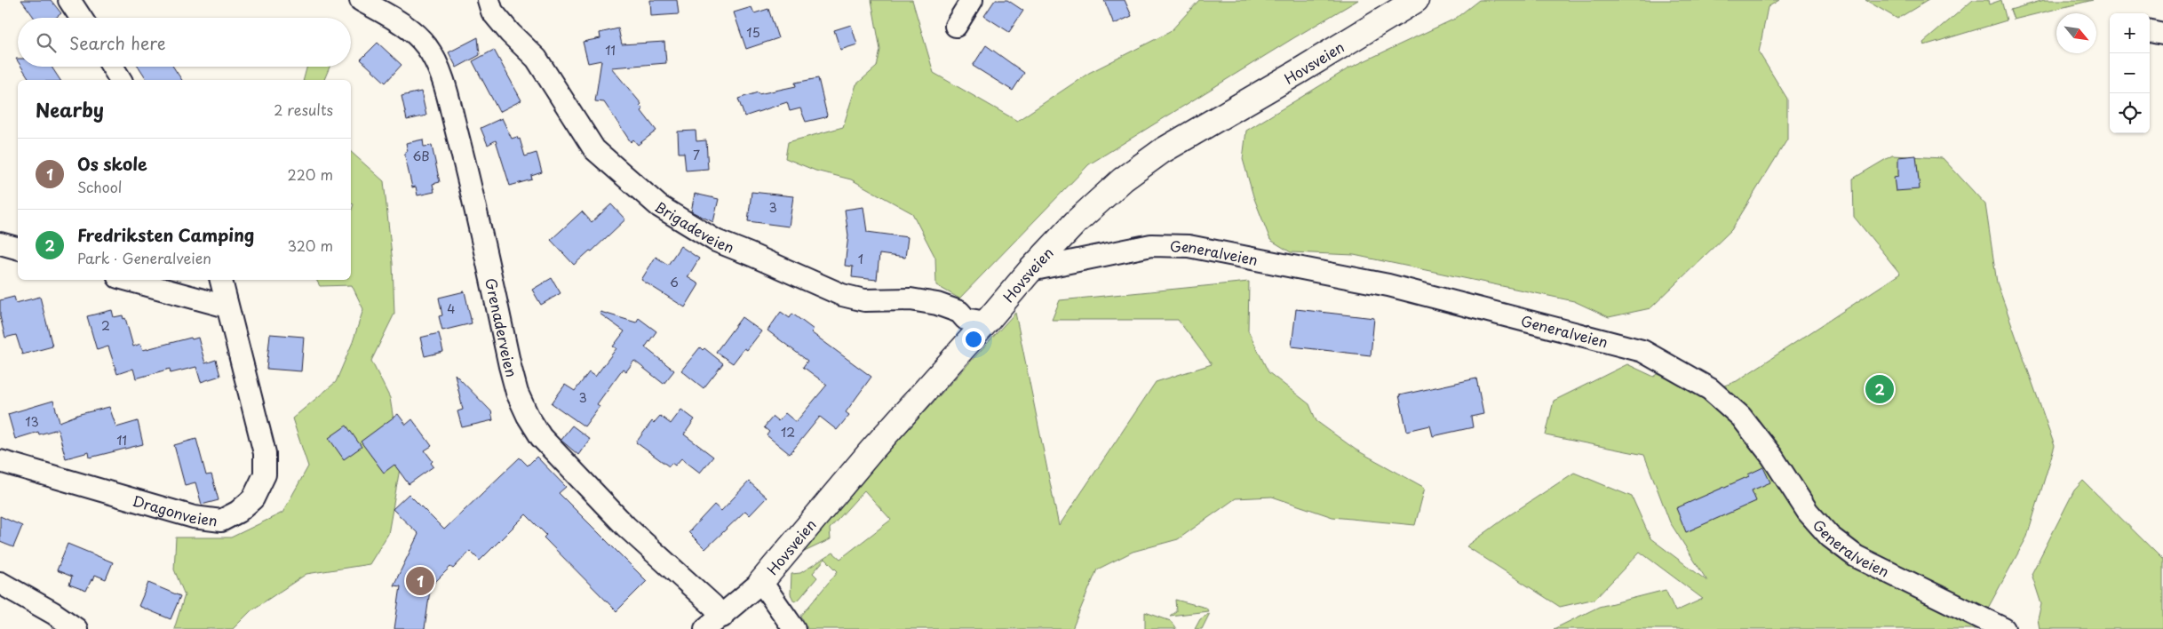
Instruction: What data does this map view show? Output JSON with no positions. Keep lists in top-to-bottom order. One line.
{"streets":{"street":["Hovsveien","Brigadeveien","Generalveien","Grenaderveien","Dragonveien"]},"crossings":[["Hovsveien","Brigadeveien"],["Hovsveien","Generalveien"],["Hovsveien","Grenaderveien"]],"house_numbers":["15","11","7","6B","3","1","6","4","2","3","13","12","11"],"north":"bottom right","page":{"map_buttons":["+","−"],"search":"Search here","heading":["Nearby","2 results"],"list":[{"mark":"1","name":"Os skole","note":"School","value":"220 m"},{"mark":"2","name":"Fredriksten Camping","note":"Park · Generalveien","value":"320 m"}],"pins":["2","1"]}}
